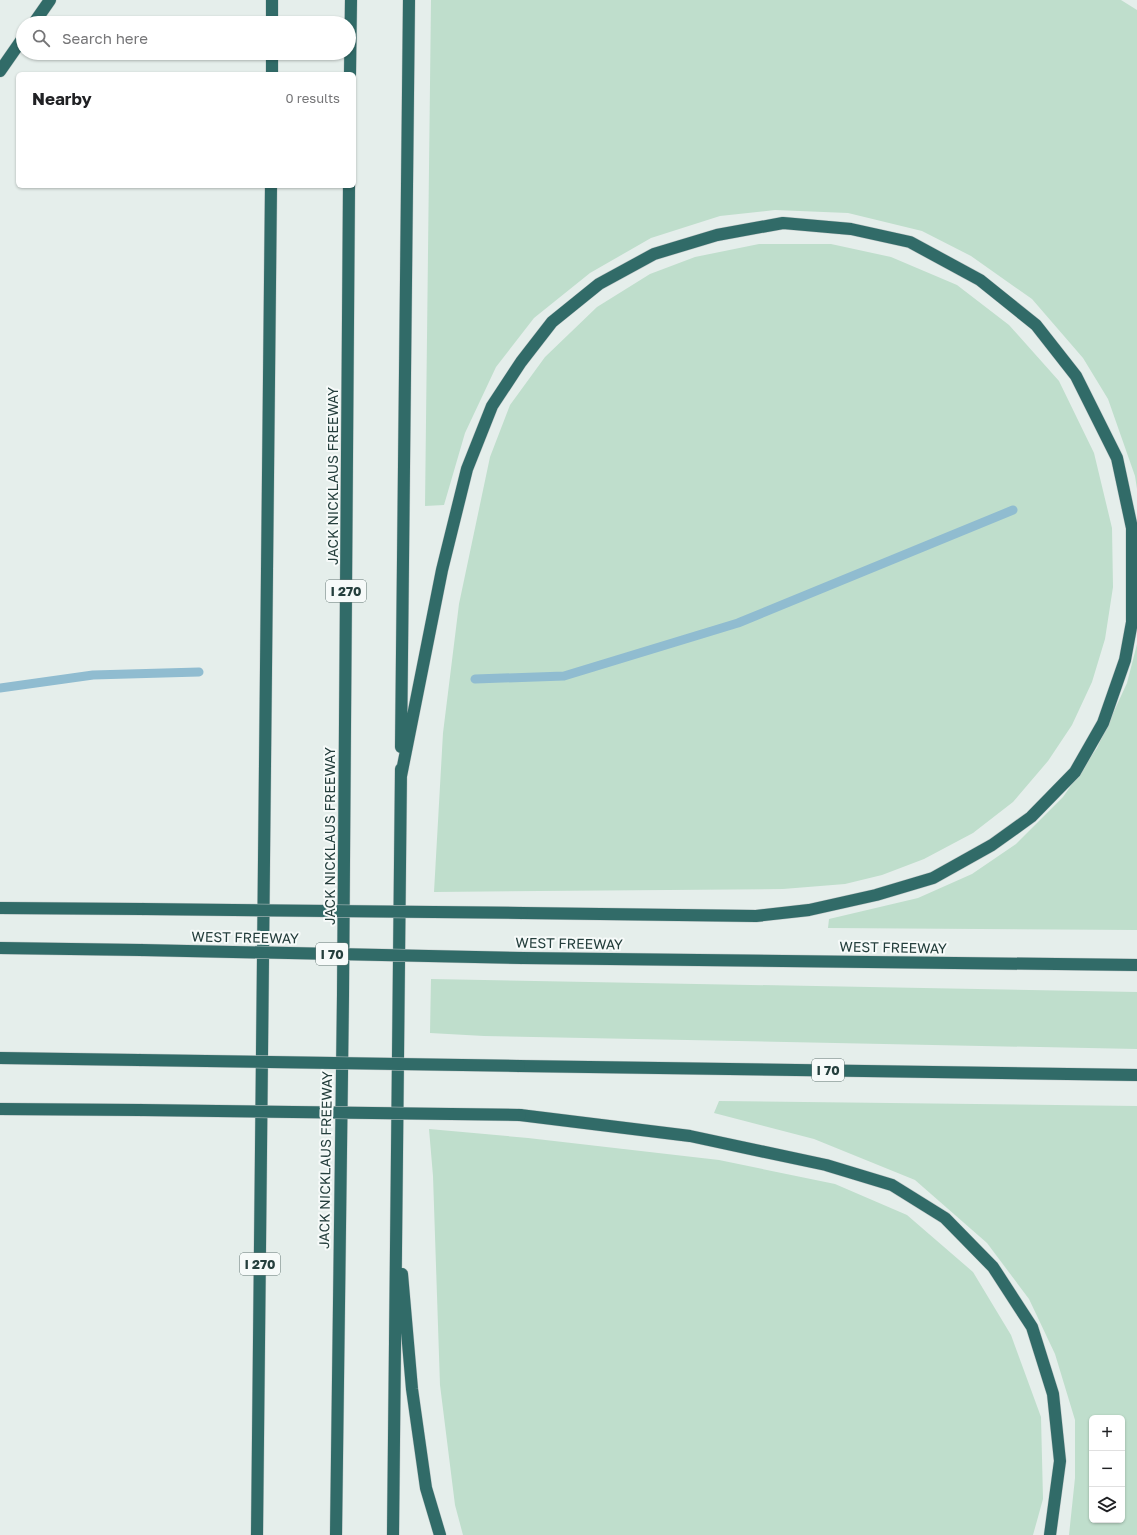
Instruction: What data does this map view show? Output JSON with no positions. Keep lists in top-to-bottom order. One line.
{"streets":{"highway":["JACK NICKLAUS FREEWAY","I 270","WEST FREEWAY","I 70"]},"page":{"search":"Search here","heading":["Nearby","0 results"],"map_buttons":["+","−"]}}
